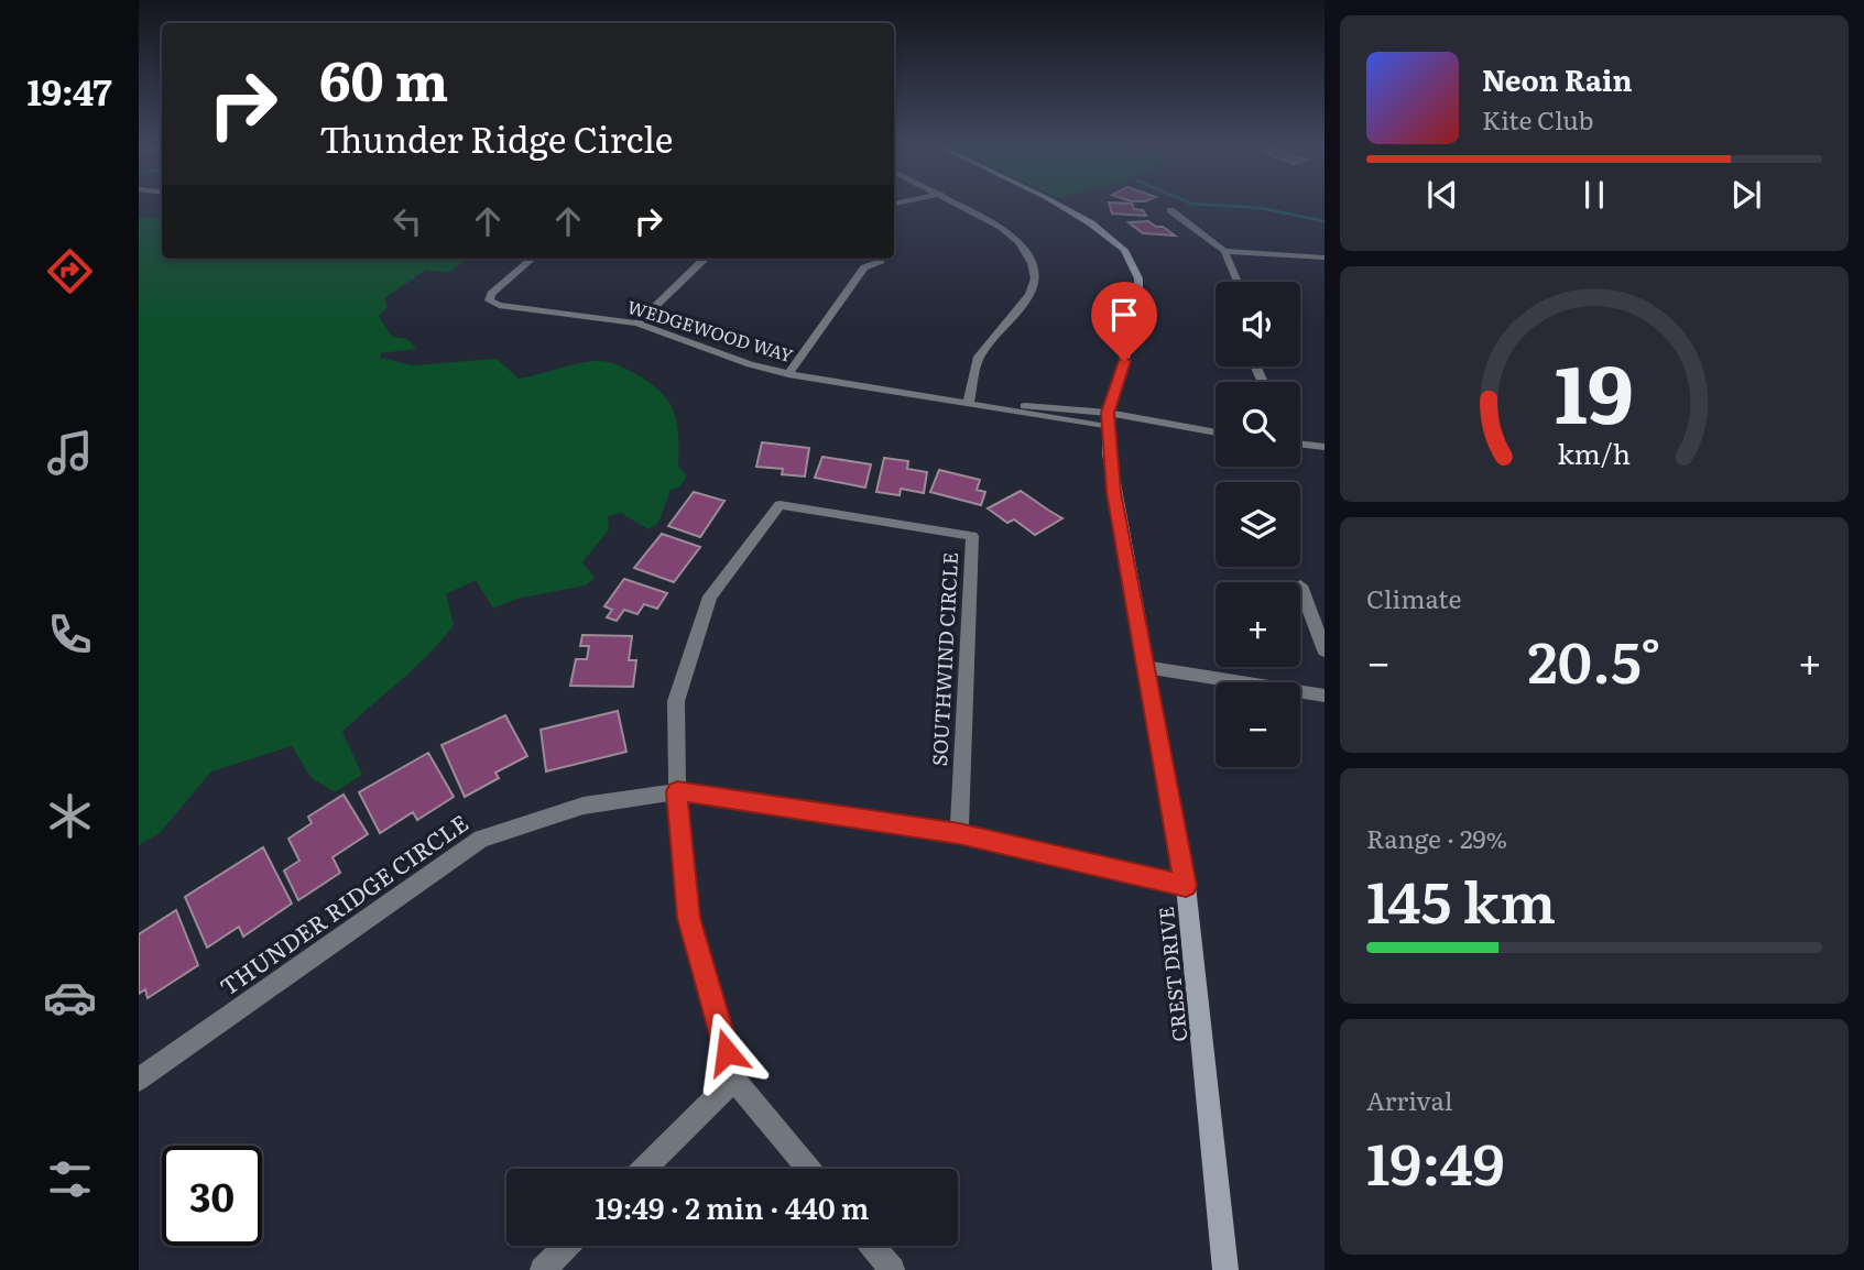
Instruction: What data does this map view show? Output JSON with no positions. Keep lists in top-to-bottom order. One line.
{"streets":{"street":["WEDGEWOOD WAY","SOUTHWIND CIRCLE","THUNDER RIDGE CIRCLE","CREST DRIVE"]},"crossings":[["WEDGEWOOD WAY","CREST DRIVE"],["SOUTHWIND CIRCLE","THUNDER RIDGE CIRCLE"],["THUNDER RIDGE CIRCLE","CREST DRIVE"]],"page":{"tabs":"19:47","turn":["60 m","Thunder Ridge Circle"],"song":["Neon Rain","Kite Club"],"map_buttons":["+","−"],"tile":["Climate",["Range · 29%","145 km"],["Arrival","19:49"]],"heat":["−","20.5°","+"],"limit":"30","trip":"19:49 · 2 min · 440 m","gauge":["19","km/h"]}}
